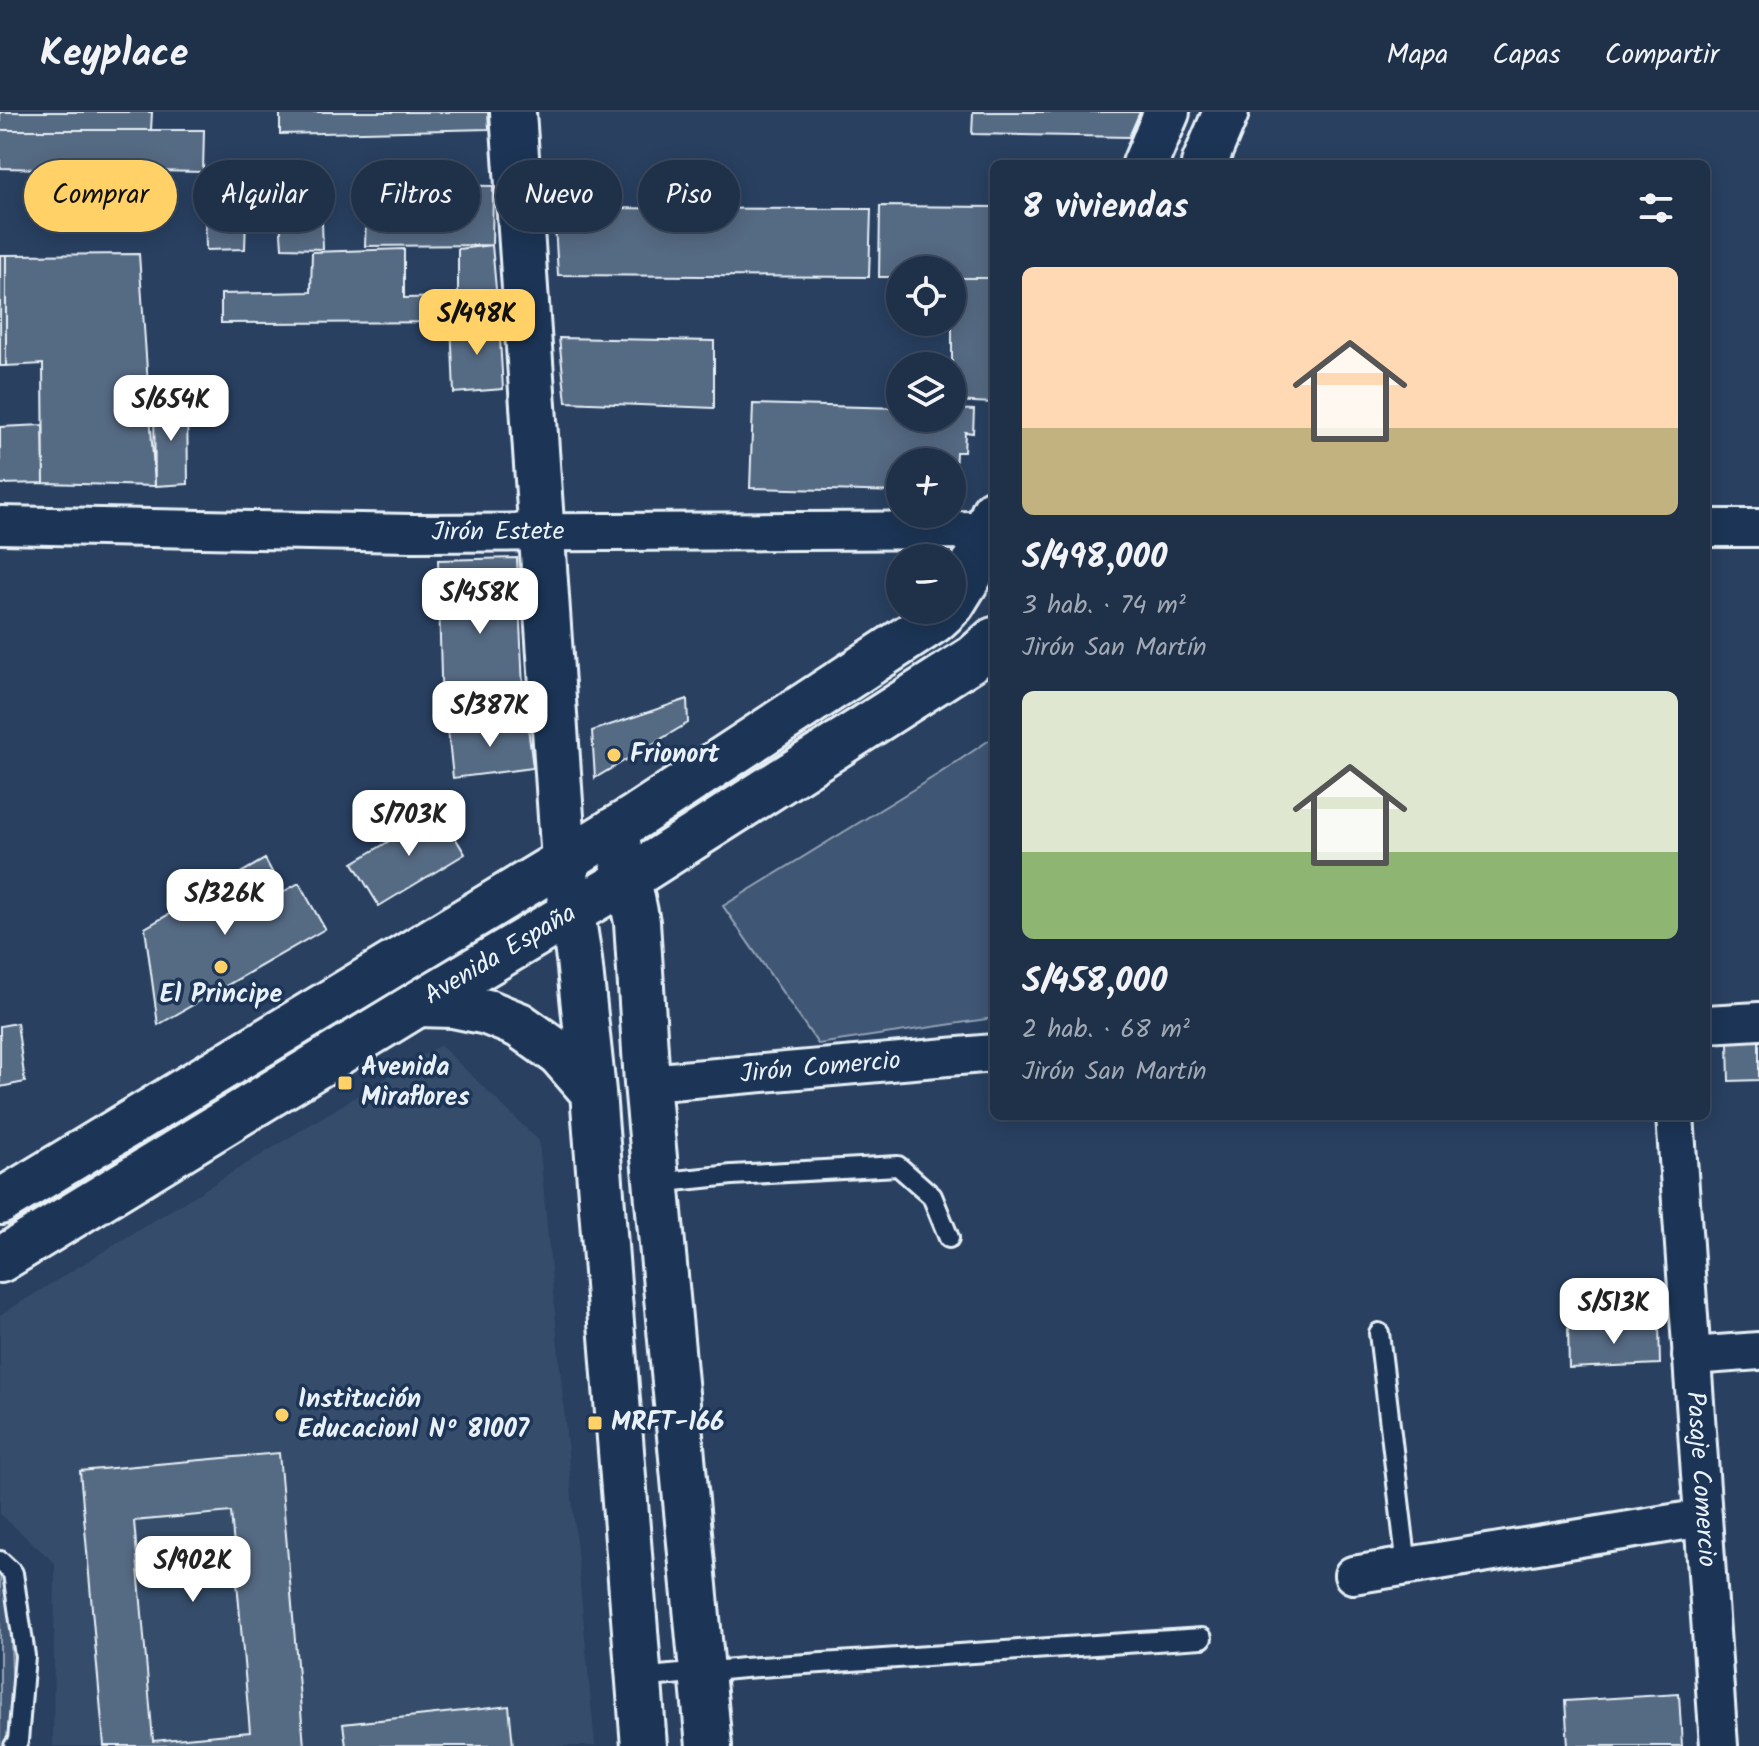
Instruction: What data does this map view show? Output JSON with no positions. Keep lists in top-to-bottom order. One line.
{"streets":{"main road":["Avenida España"],"street":["Jirón Estete","Jirón Comercio","Pasaje Comercio"]},"places":{"other":["Frionort","El Principe","Institución EducacionI Nº 81007"],"transit":["Avenida Miraflores","MRFT-166"]},"page":{"header":"Keyplace","nav":["Mapa","Capas","Compartir"],"chip":["Comprar","Alquilar","Filtros","Nuevo","Piso"],"heading":"8 viviendas","map_buttons":["+","−"],"list":[{"name":"S/498,000","note":"3 hab. · 74 m² · Jirón San Martín"},{"name":"S/458,000","note":"2 hab. · 68 m² · Jirón San Martín"}],"price":["S/498K","S/654K","S/458K","S/387K","S/703K","S/326K","S/513K","S/902K"]}}
